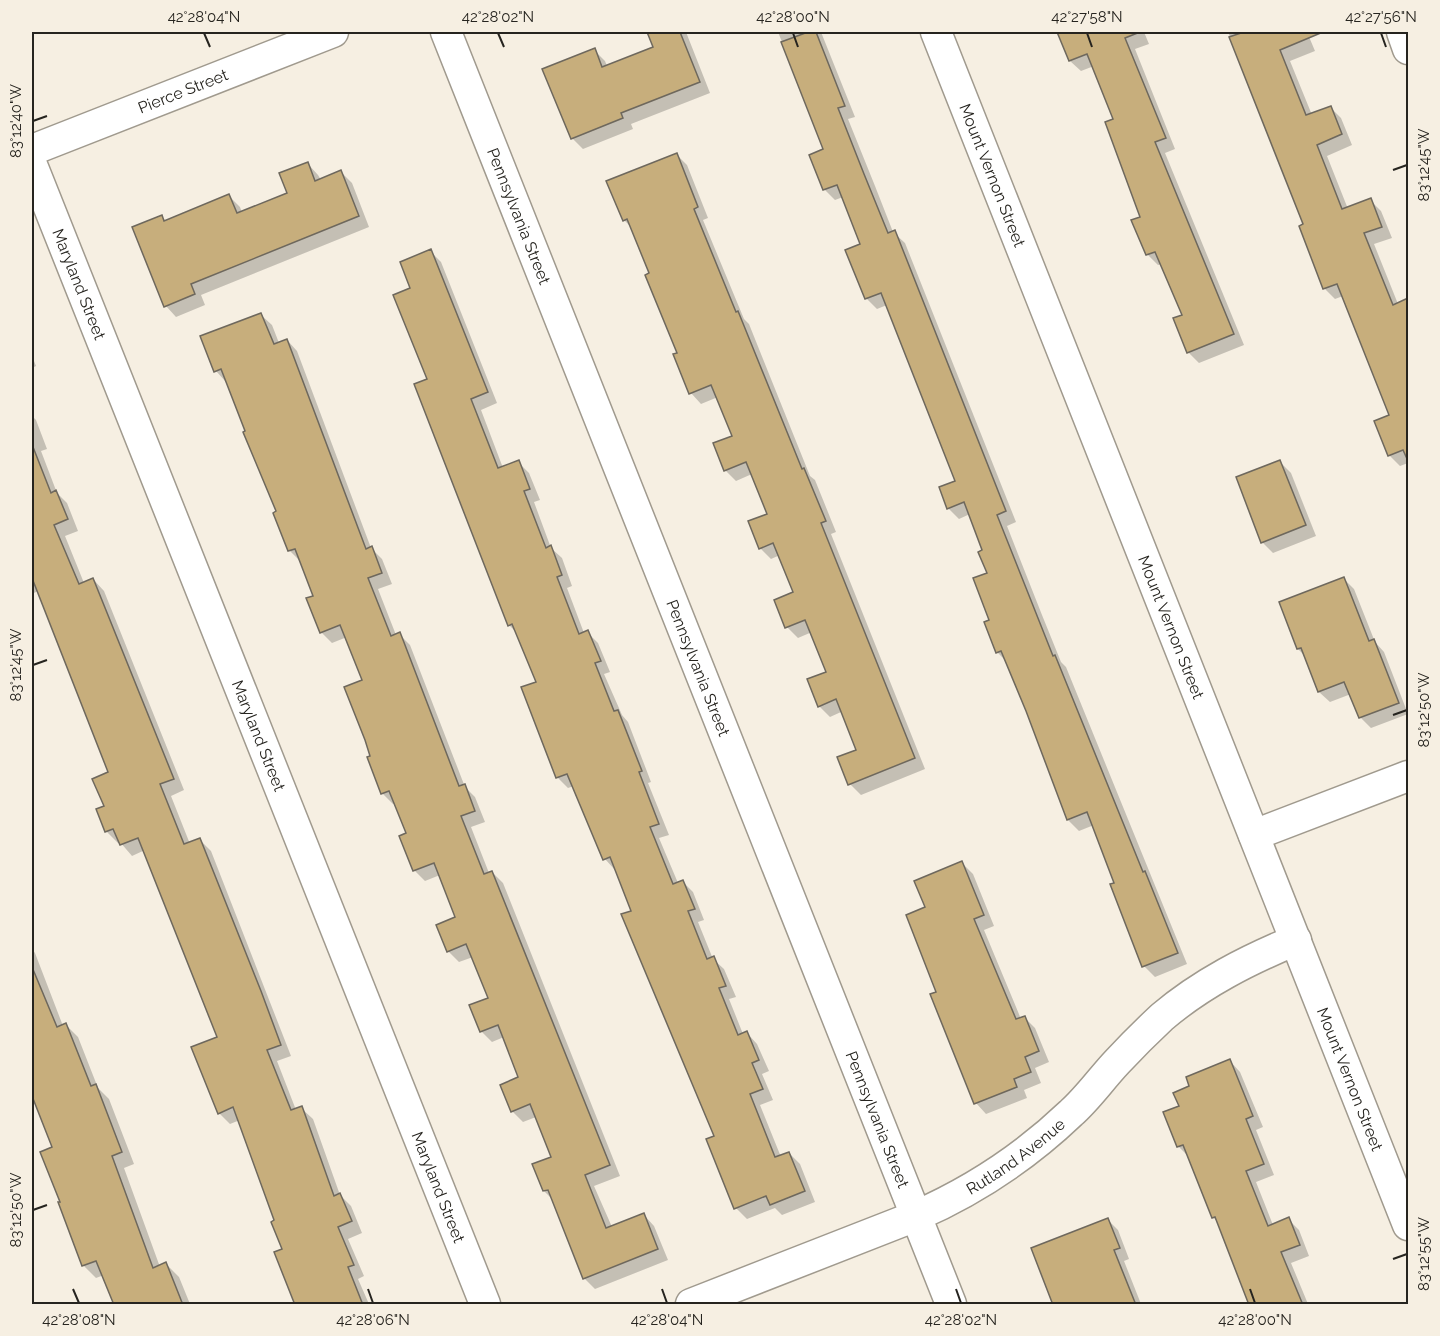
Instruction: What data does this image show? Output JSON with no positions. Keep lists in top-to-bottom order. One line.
{"streets":{"street":["Pierce Street","Mount Vernon Street","Pennsylvania Street","Maryland Street","Rutland Avenue"]},"crossings":[["Mount Vernon Street","Rutland Avenue"],["Pennsylvania Street","Rutland Avenue"]],"coordinates":["42°28'04\"N","42°28'02\"N","42°28'00\"N","42°27'58\"N","42°27'56\"N","83°12'40\"W","83°12'45\"W","83°12'50\"W","83°12'55\"W","42°28'08\"N","42°28'06\"N"]}
